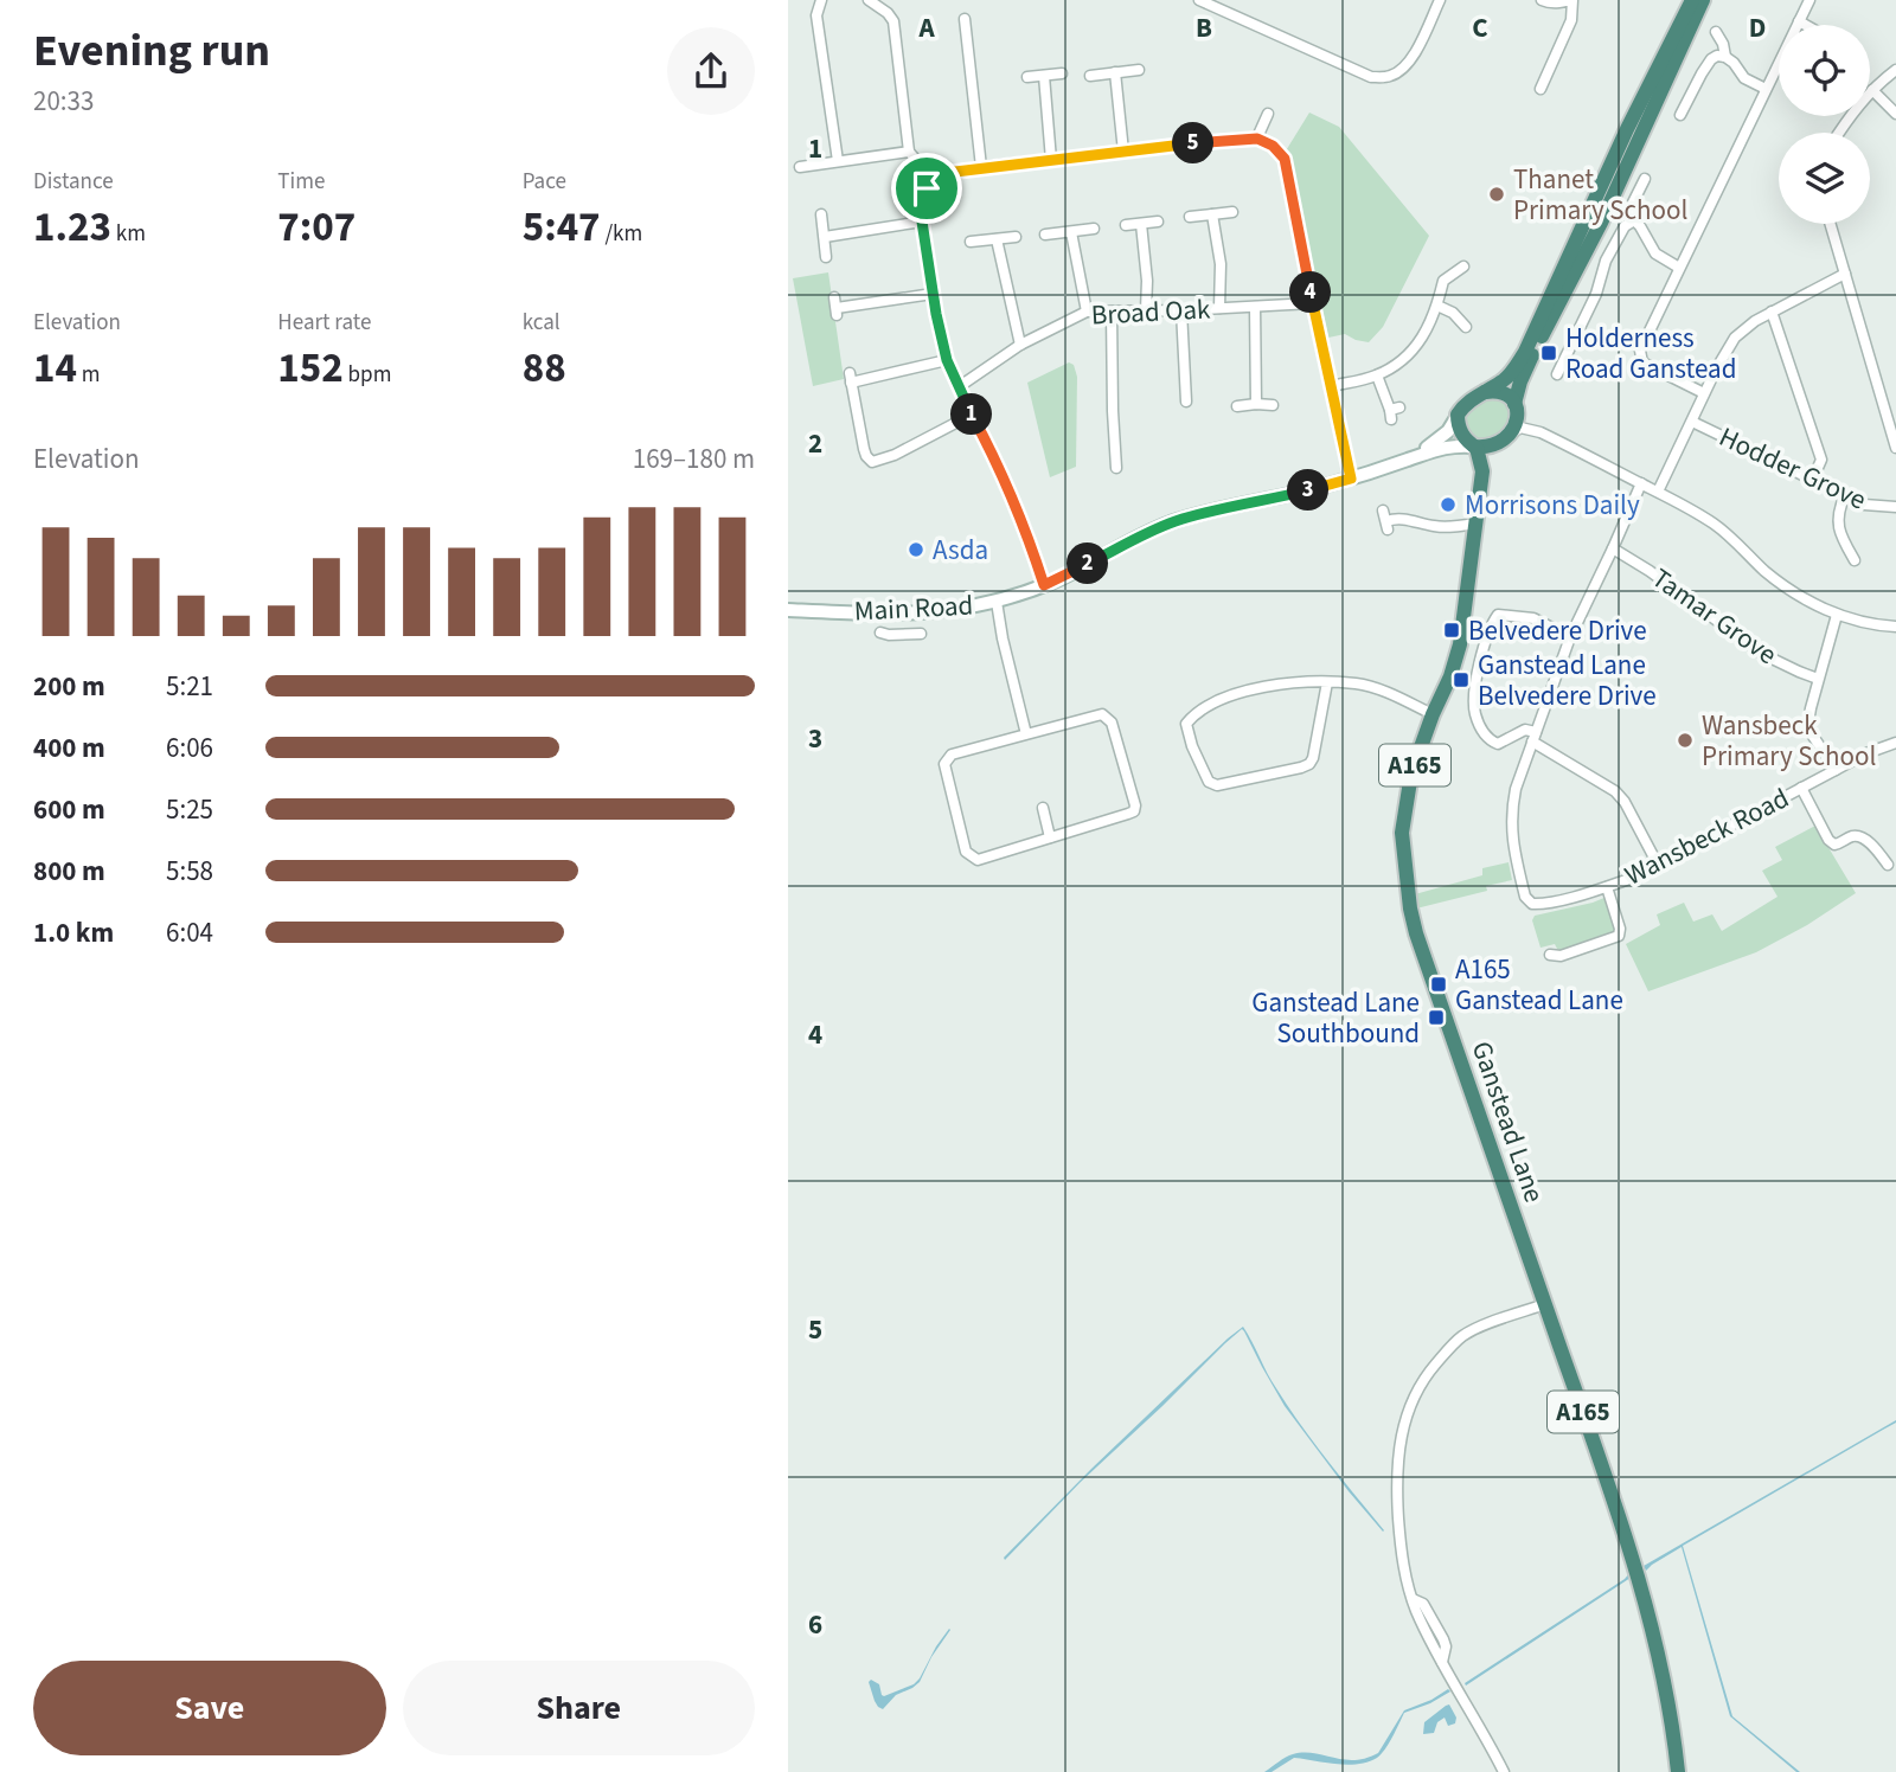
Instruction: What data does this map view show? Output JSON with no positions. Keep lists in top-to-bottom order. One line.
{"streets":{"highway":["A165","Ganstead Lane"],"main road":["Main Road"],"street":["Broad Oak","Hodder Grove","Tamar Grove","Wansbeck Road"]},"crossings":[["Main Road","A165"],["Main Road","Ganstead Lane"],["Tamar Grove","Wansbeck Road"],["A165","Ganstead Lane"]],"places":{"other":["Thanet Primary School","Morrisons Daily","Asda","Wansbeck Primary School"],"transit":["Holderness Road Ganstead","Belvedere Drive","Ganstead Lane Belvedere Drive","A165 Ganstead Lane","Ganstead Lane Southbound"]},"page":{"heading":["Evening run","20:33"],"pins":["5","4","1","3","2"],"stats":[["Distance","1.23 km"],["Time","7:07"],["Pace","5:47 /km"],["Elevation","14 m"],["Heart rate","152 bpm"],["kcal","88"]],"chart":["Elevation","169–180 m"],"list":[{"name":"200 m","note":"5:21"},{"name":"400 m","note":"6:06"},{"name":"600 m","note":"5:25"},{"name":"800 m","note":"5:58"},{"name":"1.0 km","note":"6:04"}],"buttons":["Save","Share"]},"grid":{"columns":["A","B","C","D"],"rows":["1","2","3","4","5","6"]}}
